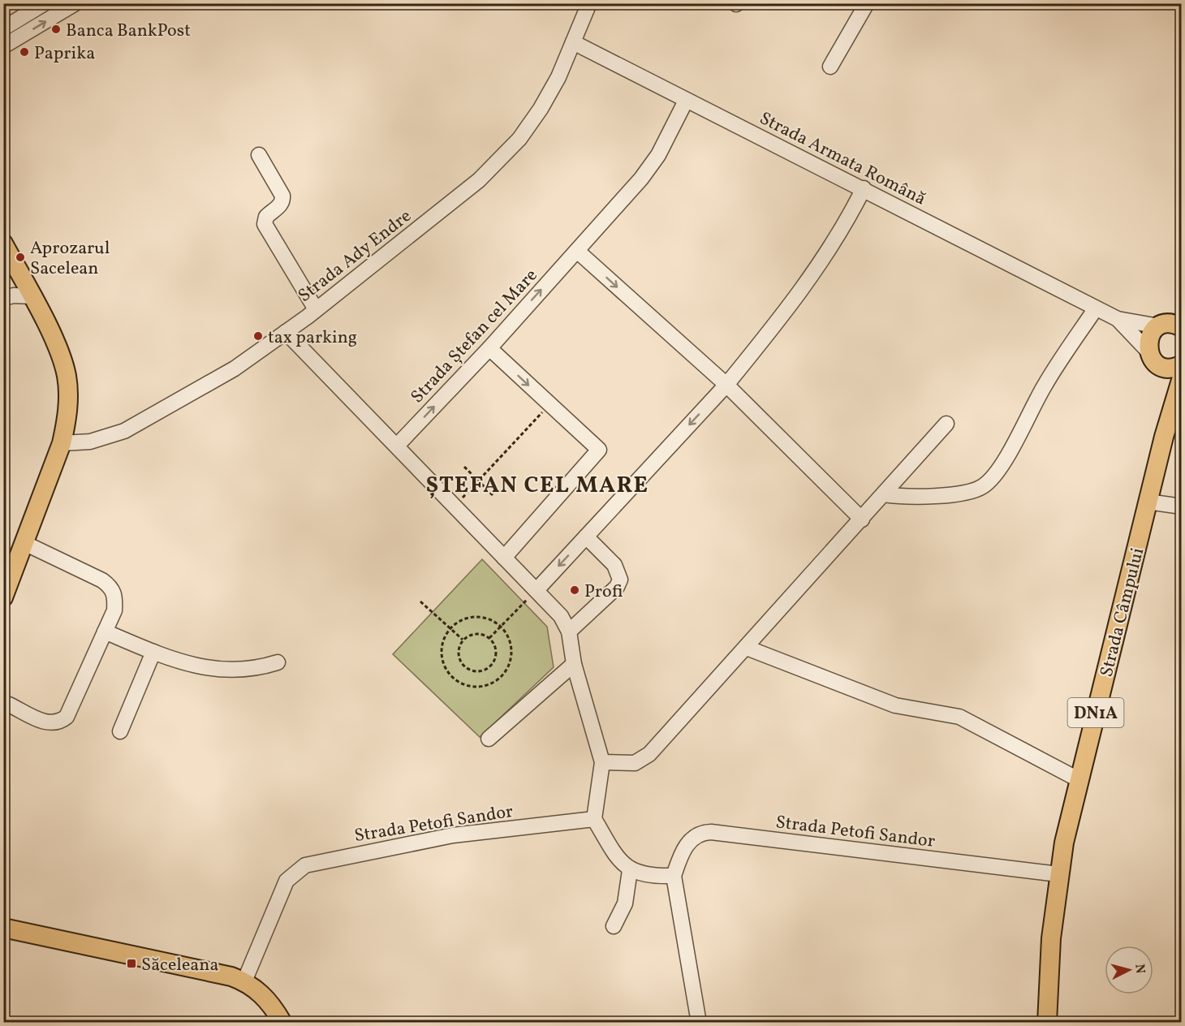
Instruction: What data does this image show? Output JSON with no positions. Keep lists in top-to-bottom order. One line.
{"streets":{"main road":["Strada Câmpului","DN1A"],"street":["Strada Armata Română","Strada Ady Endre","Strada Ștefan cel Mare","Strada Petofi Sandor"]},"crossings":[["Strada Armata Română","Strada Ady Endre"],["Strada Armata Română","Strada Ștefan cel Mare"],["Strada Câmpului","Strada Petofi Sandor"]],"one_way":["Strada Ștefan cel Mare"],"districts":["ȘTEFAN CEL MARE"],"places":{"other":["Banca BankPost","Paprika","Aprozarul Sacelean","tax parking","Profi"],"transit":["Săceleana"]},"north":"right"}
